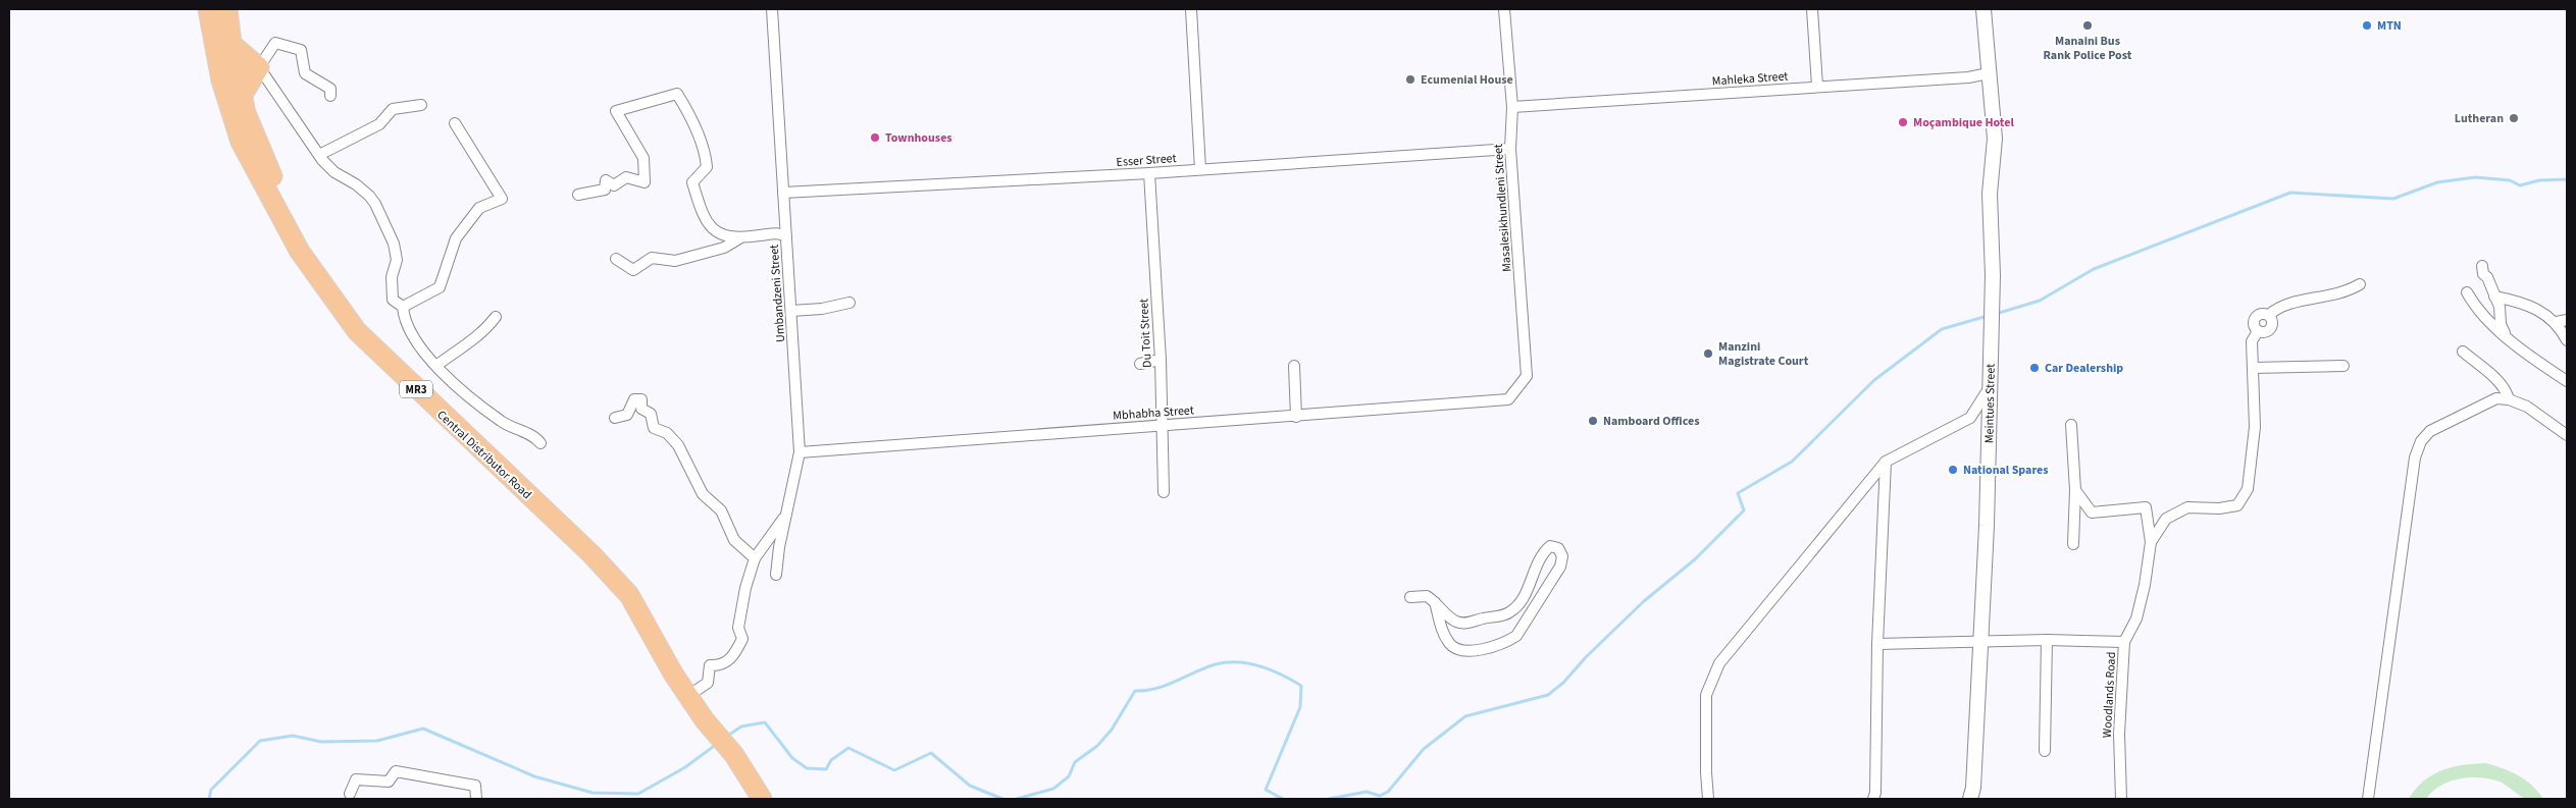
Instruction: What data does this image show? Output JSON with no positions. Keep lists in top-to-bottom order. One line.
{"streets":{"highway":["MR3","Central Distributor Road"],"street":["Mahleka Street","Esser Street","Masalesikhundleni Street","Umbandzeni Street","Du Toit Street","Meintues Street","Mbhabha Street","Woodlands Road"]},"crossings":[["Mahleka Street","Masalesikhundleni Street"],["Mahleka Street","Meintues Street"],["Esser Street","Masalesikhundleni Street"],["Esser Street","Umbandzeni Street"],["Esser Street","Du Toit Street"],["Masalesikhundleni Street","Mbhabha Street"],["Umbandzeni Street","Mbhabha Street"],["Du Toit Street","Mbhabha Street"]],"places":["Manaini Bus Rank Police Post","MTN","Ecumenial House","Lutheran","Moçambique Hotel","Townhouses","Manzini Magistrate Court","Car Dealership","Namboard Offices","National Spares"]}
